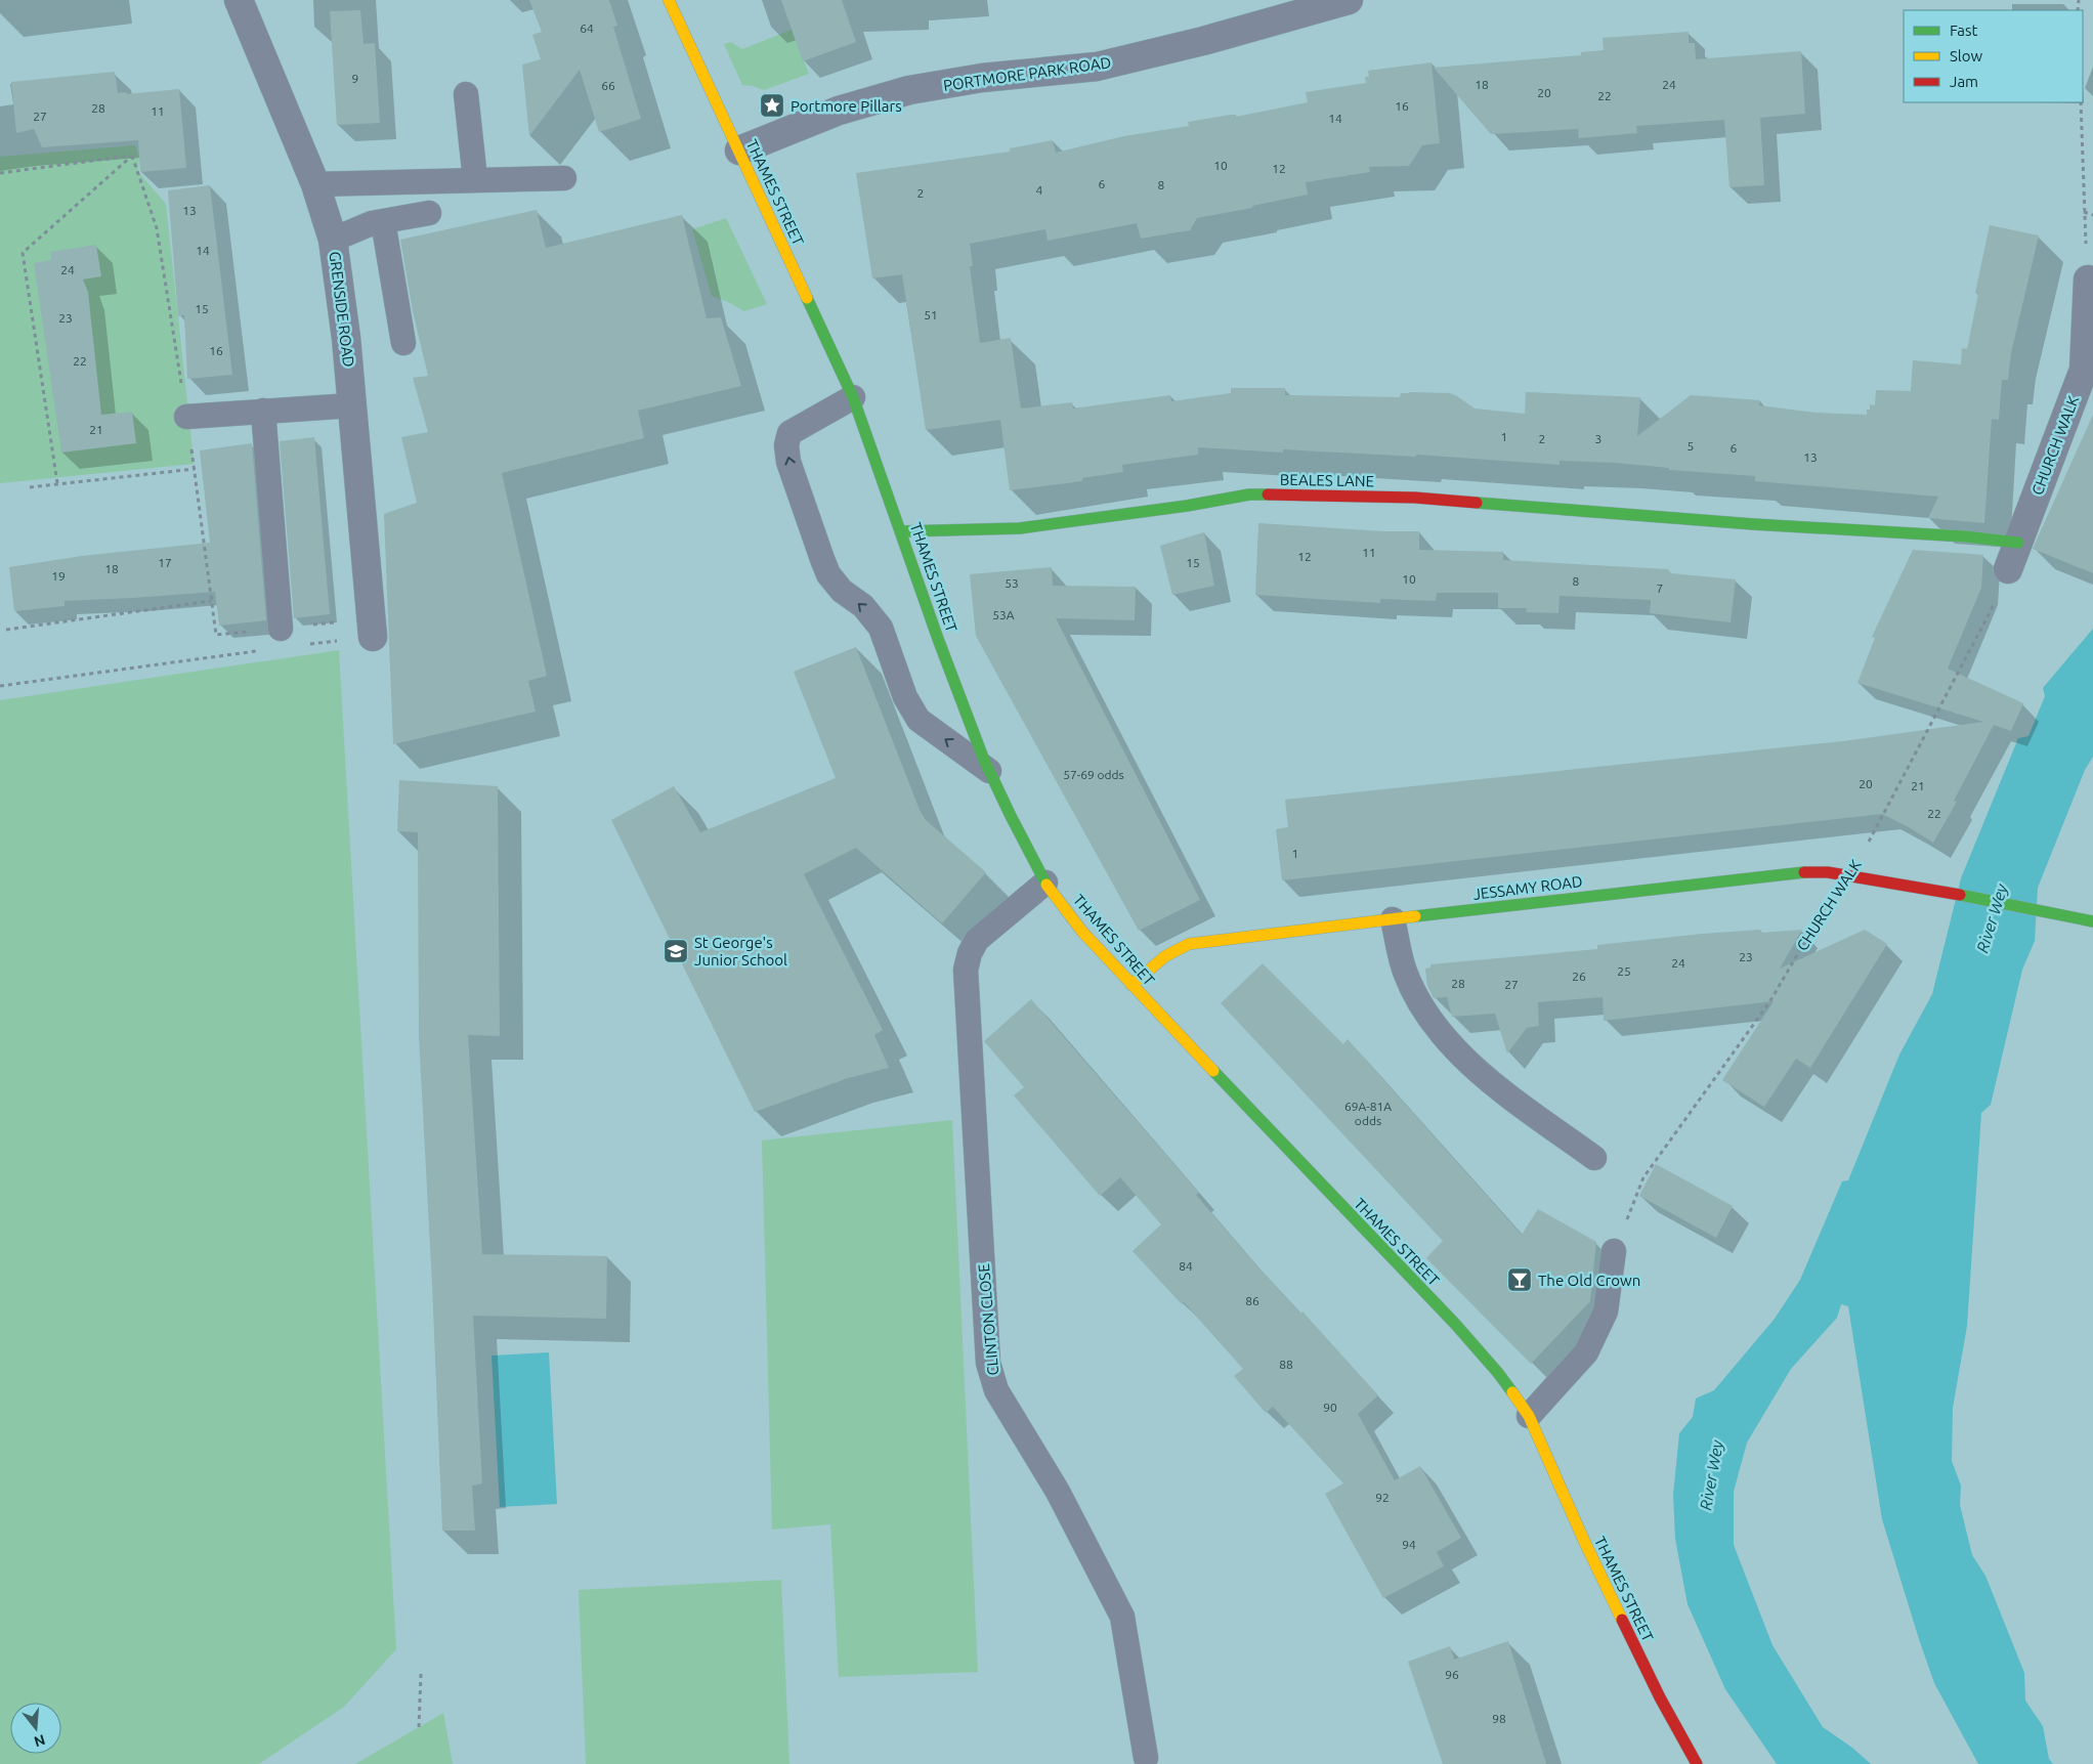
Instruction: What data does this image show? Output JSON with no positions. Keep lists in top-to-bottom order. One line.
{"streets":{"street":["PORTMORE PARK ROAD","THAMES STREET","GRENSIDE ROAD","CHURCH WALK","BEALES LANE","JESSAMY ROAD"],"lane":["CLINTON CLOSE"]},"crossings":[["PORTMORE PARK ROAD","THAMES STREET"],["THAMES STREET","BEALES LANE"],["THAMES STREET","JESSAMY ROAD"],["THAMES STREET","CLINTON CLOSE"],["CHURCH WALK","BEALES LANE"],["CHURCH WALK","JESSAMY ROAD"]],"water":["River Wey"],"places":{"place":["Portmore Pillars"],"school or university":["St George's Junior School"],"bar":["The Old Crown"]},"house_numbers":["64","9","18","24","66","20","22","16","28","11","27","14","10","12","6","8","4","2","13","14","24","15","51","23","16","22","21","1","2","3","5","6","13","11","12","17","15","18","19","10","8","53","7","53A","57-69 odds","20","21","22","1","23","24","25","26","28","27","69A-81A odds","84","86","88","90","92","94","96","98"],"legend":["Fast","Slow","Jam"],"north":"bottom"}
